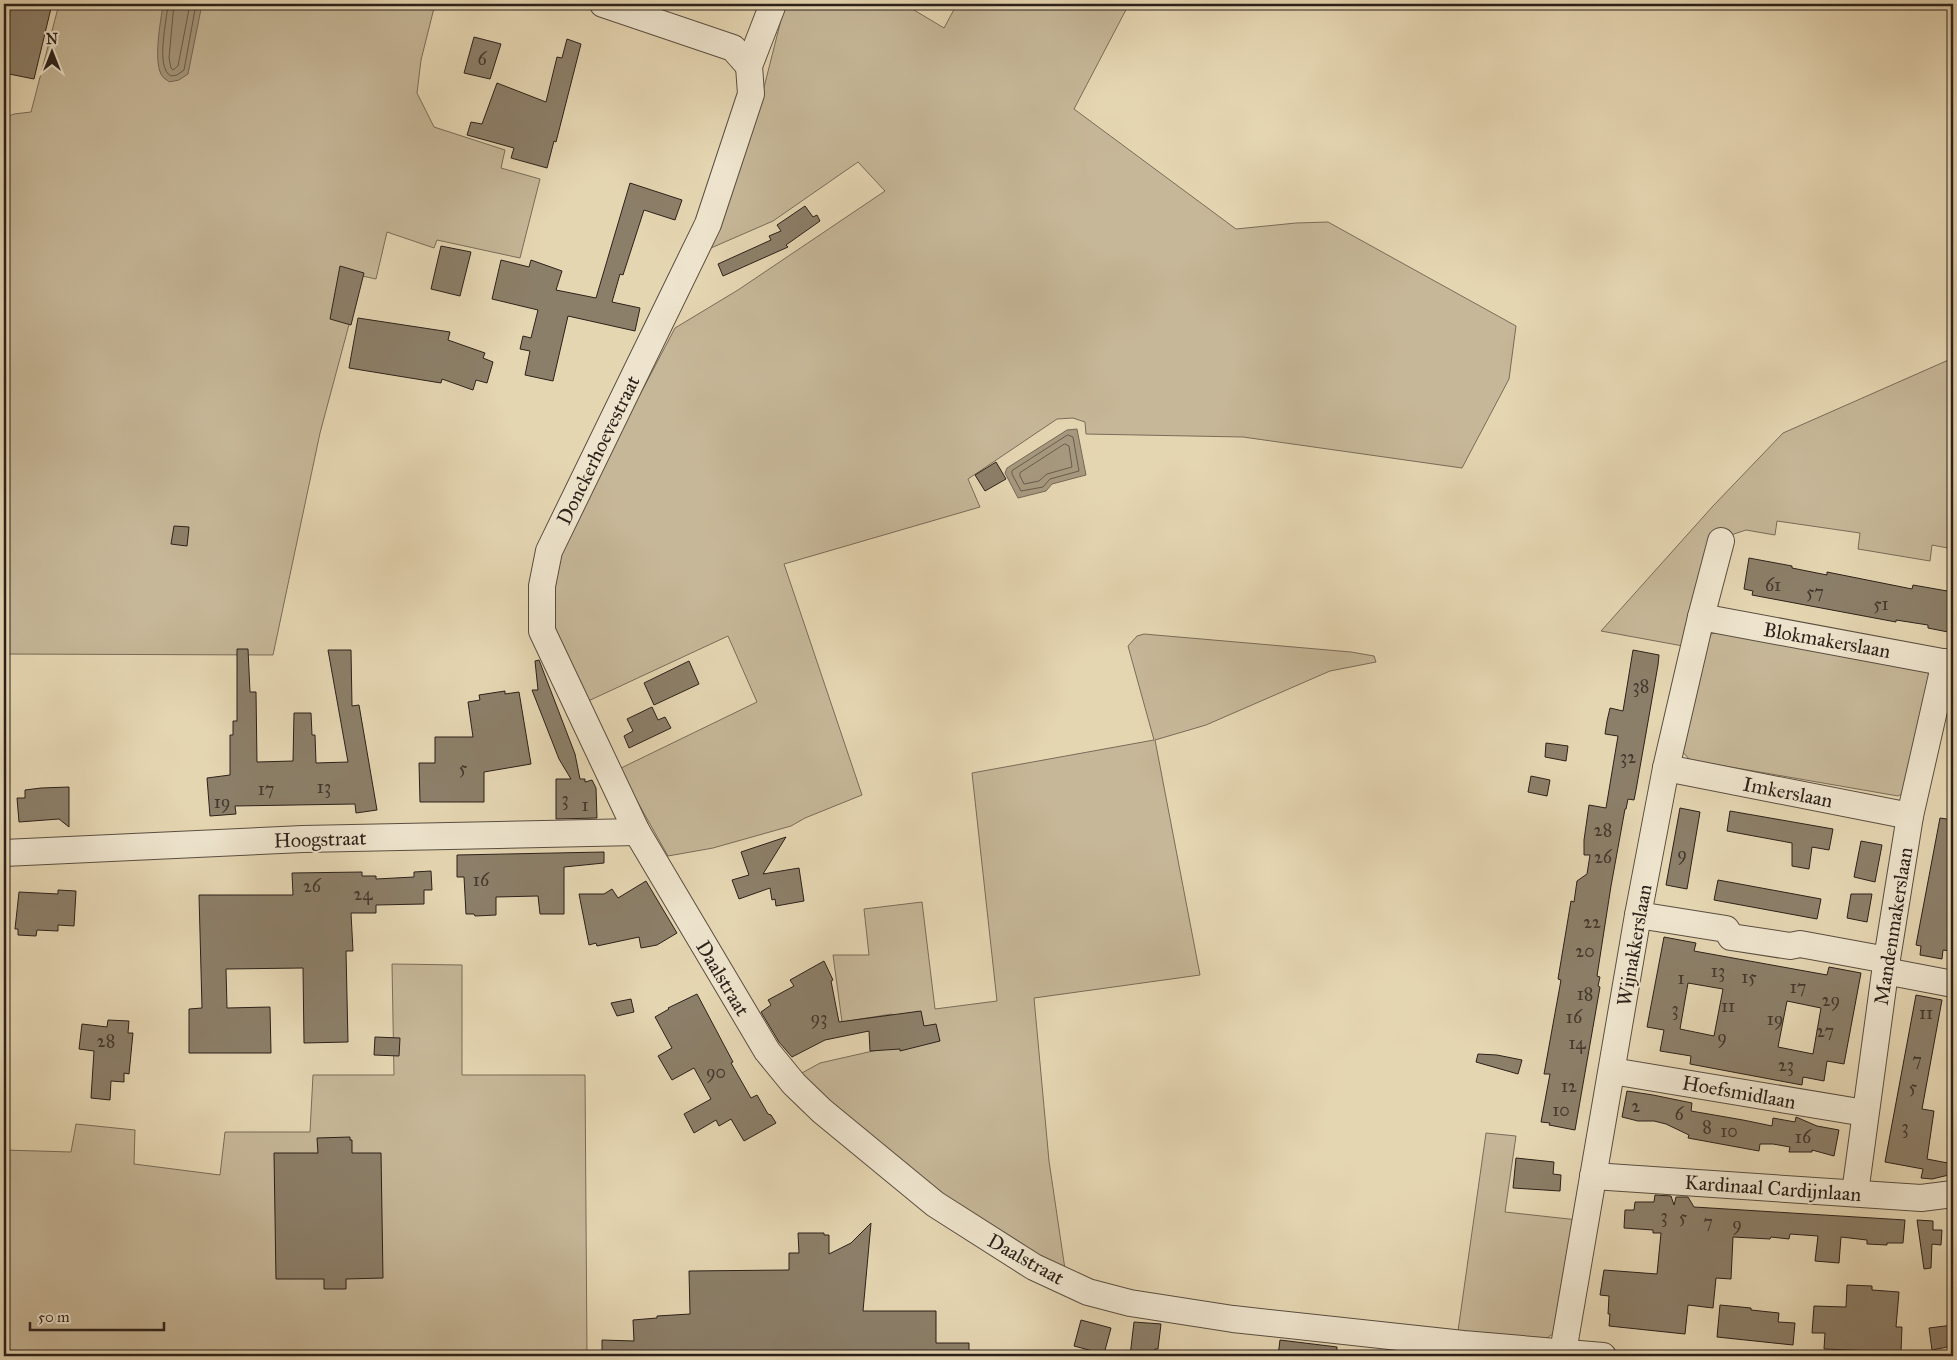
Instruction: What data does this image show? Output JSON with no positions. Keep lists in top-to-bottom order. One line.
{"streets":{"street":["Donckerhoevestraat","Blokmakerslaan","Imkerslaan","Hoogstraat","Mandenmakerslaan","Wijnakkerslaan","Daalstraat","Hoefsmidlaan","Kardinaal Cardijnlaan"]},"crossings":[["Donckerhoevestraat","Hoogstraat"],["Donckerhoevestraat","Daalstraat"],["Blokmakerslaan","Mandenmakerslaan"],["Blokmakerslaan","Wijnakkerslaan"],["Imkerslaan","Mandenmakerslaan"],["Imkerslaan","Wijnakkerslaan"],["Hoogstraat","Daalstraat"],["Mandenmakerslaan","Hoefsmidlaan"],["Mandenmakerslaan","Kardinaal Cardijnlaan"],["Wijnakkerslaan","Daalstraat"],["Wijnakkerslaan","Hoefsmidlaan"],["Wijnakkerslaan","Kardinaal Cardijnlaan"]],"house_numbers":["6","61","57","51","38","32","5","13","17","3","19","1","28","9","26","16","26","24","22","20","13","15","1","17","18","29","11","3","11","16","93","19","27","9","28","14","7","23","90","12","5","2","10","6","8","3","10","16","3","5","7","9"],"scale_bar":"50 m","north":"top"}
